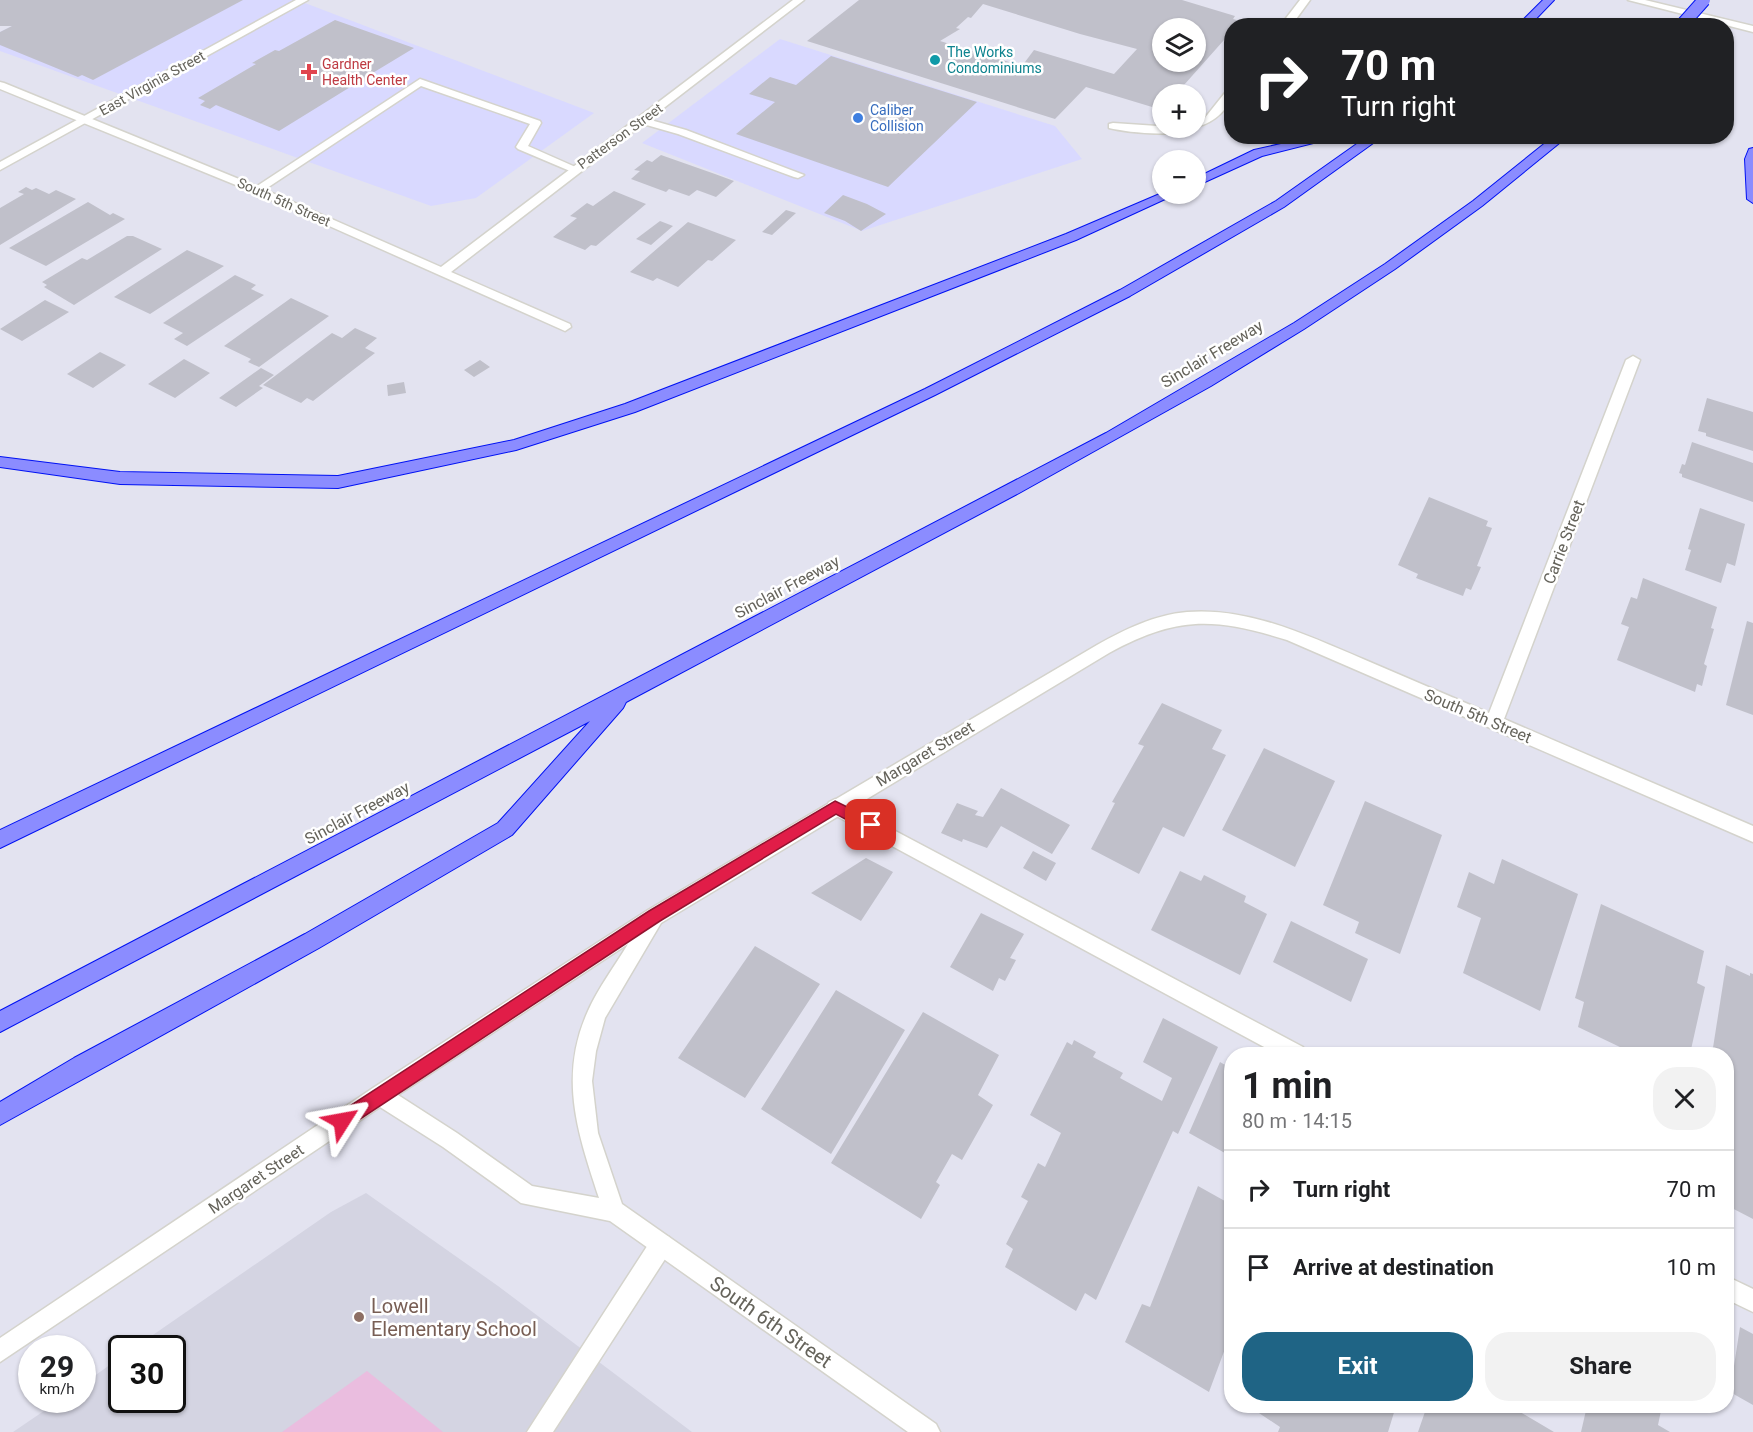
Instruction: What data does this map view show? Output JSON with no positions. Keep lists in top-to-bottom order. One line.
{"streets":{"highway":["Sinclair Freeway"],"street":["East Virginia Street","Patterson Street","South 5th Street","Carrie Street","Margaret Street","South 6th Street"]},"crossings":[["East Virginia Street","South 5th Street"],["Patterson Street","South 5th Street"],["South 5th Street","Carrie Street"],["South 5th Street","Margaret Street"],["Margaret Street","South 6th Street"]],"places":{"other":["The Works Condominiums","Caliber Collision","Lowell Elementary School"],"health":["Gardner Health Center"]},"page":{"map_buttons":["+","−"],"turn":["70 m","Turn right"],"heading":["1 min","80 m · 14:15"],"list":[{"name":"Turn right","value":"70 m"},{"name":"Arrive at destination","value":"10 m"}],"buttons":["Exit","Share"],"speed":"29 km/h","limit":"30"}}
